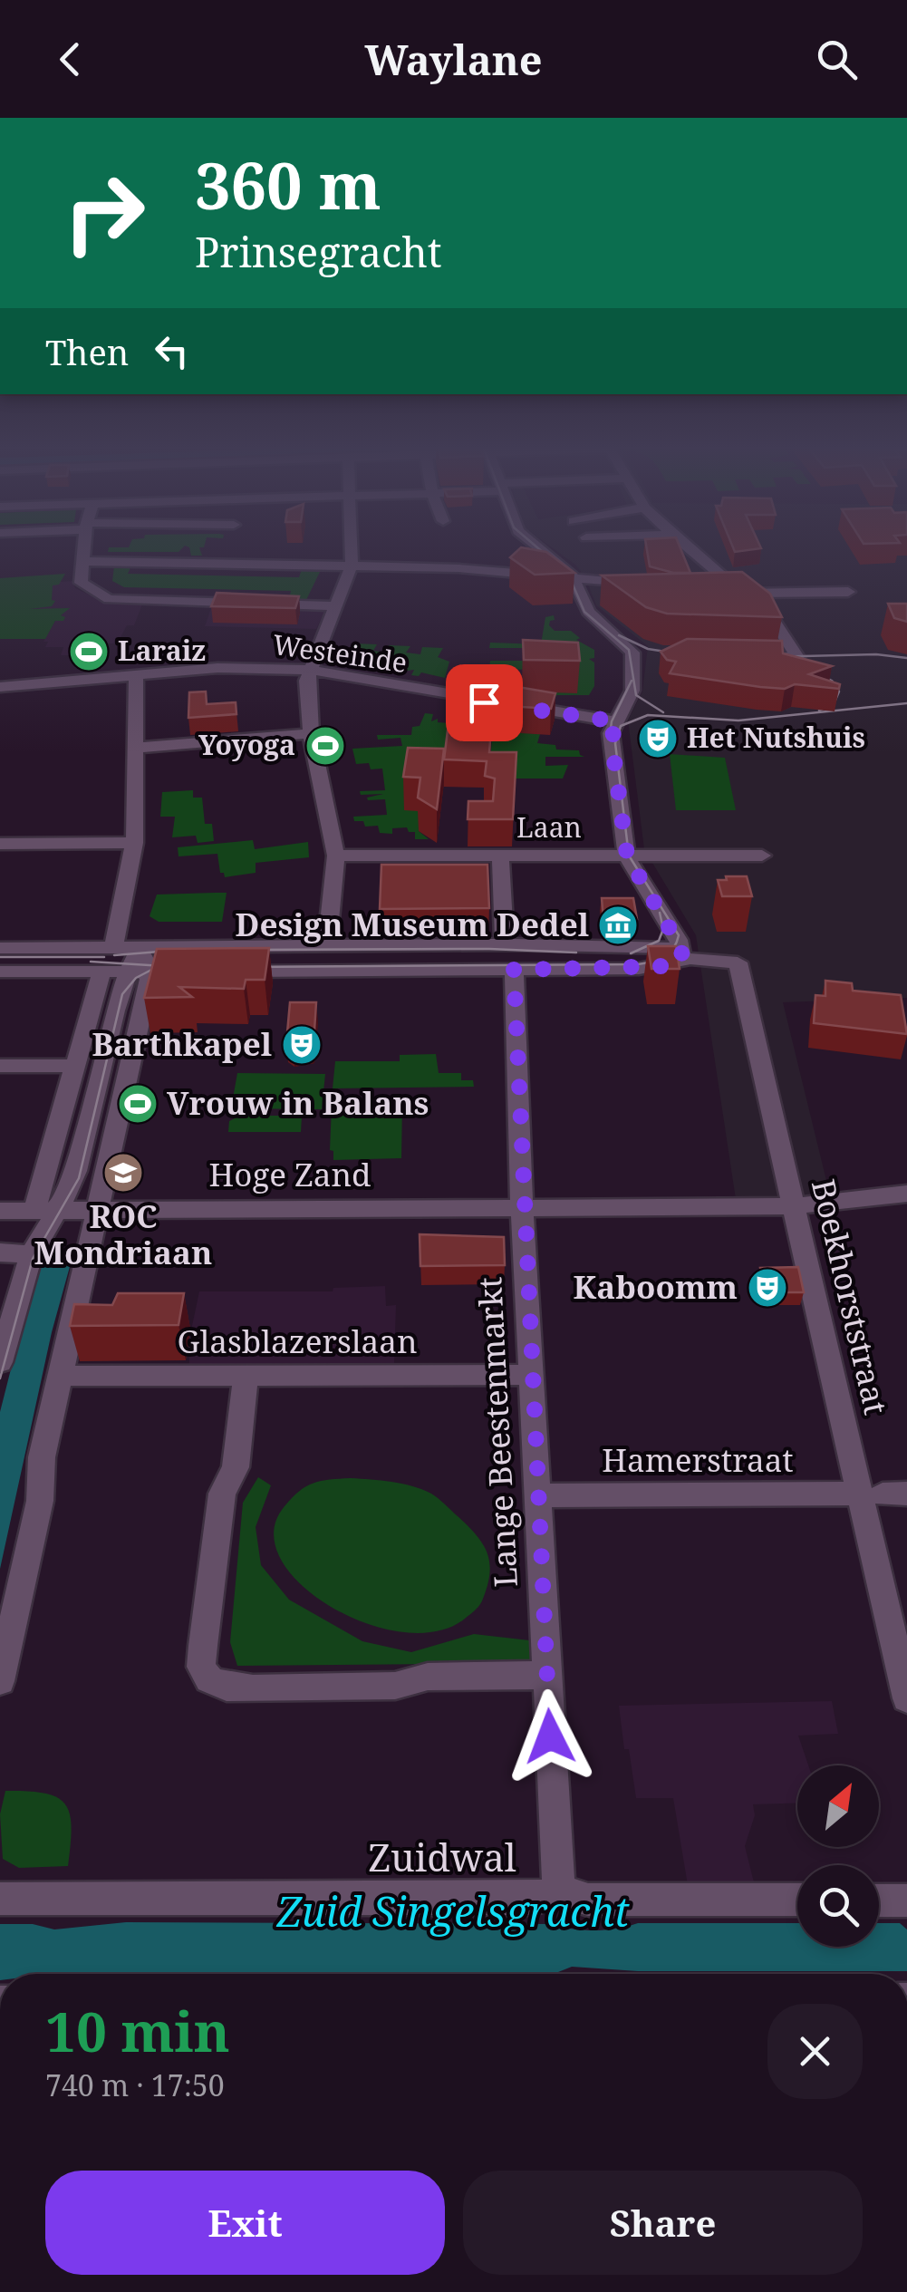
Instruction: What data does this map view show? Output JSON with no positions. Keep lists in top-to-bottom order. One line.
{"streets":{"street":["Westeinde","Laan","Hoge Zand","Boekhorststraat","Glasblazerslaan","Lange Beestenmarkt","Hamerstraat","Zuidwal"]},"crossings":[["Hoge Zand","Boekhorststraat"],["Hoge Zand","Lange Beestenmarkt"],["Boekhorststraat","Hamerstraat"],["Glasblazerslaan","Lange Beestenmarkt"],["Lange Beestenmarkt","Hamerstraat"],["Lange Beestenmarkt","Zuidwal"]],"water":["Zuid Singelsgracht"],"places":{"sports":["Laraiz","Yoyoga","Vrouw in Balans"],"theatre":["Het Nutshuis","Barthkapel","Kaboomm"],"museum":["Design Museum Dedel"],"school or university":["ROC Mondriaan"]},"north":"top right","page":{"header":"Waylane","turn":["360 m","Prinsegracht"],"then":"Then","heading":["10 min","740 m · 17:50"],"buttons":["Exit","Share"]}}
